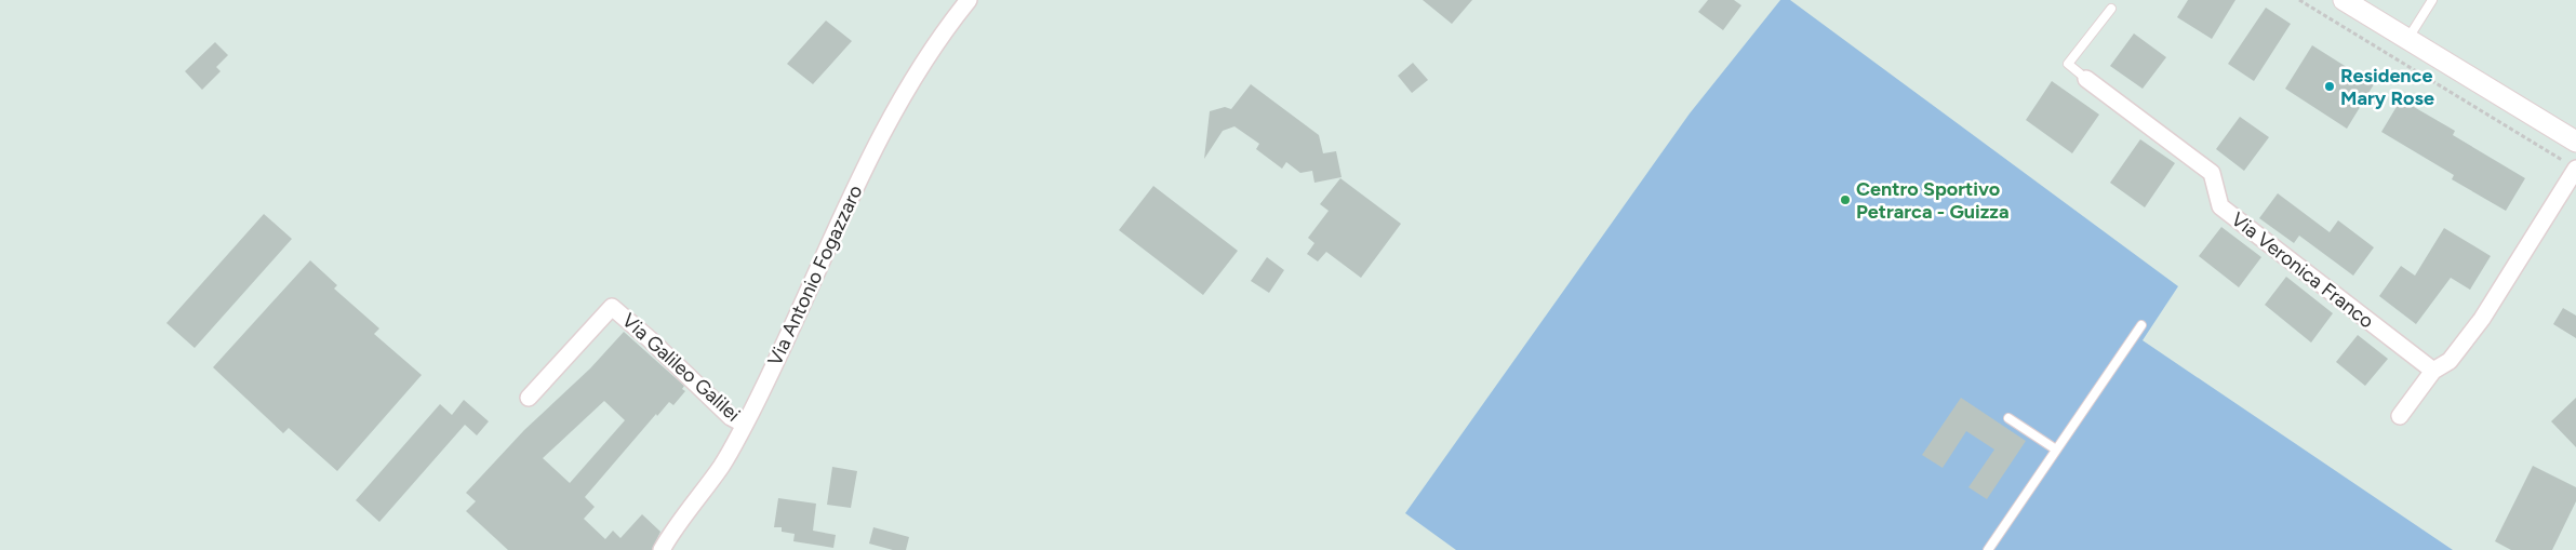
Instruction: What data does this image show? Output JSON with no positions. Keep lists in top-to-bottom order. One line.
{"streets":{"street":["Via Veronica Franco","Via Antonio Fogazzaro","Via Galileo Galilei"]},"crossings":[["Via Antonio Fogazzaro","Via Galileo Galilei"]],"places":["Residence Mary Rose","Centro Sportivo Petrarca - Guizza"]}
